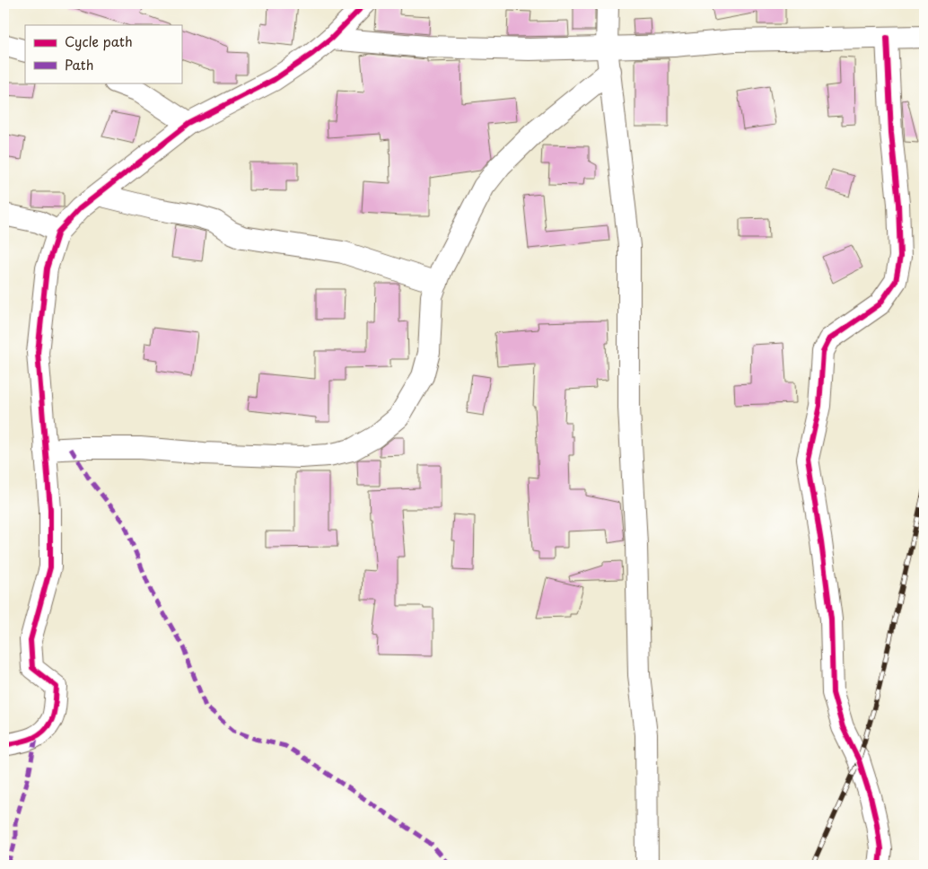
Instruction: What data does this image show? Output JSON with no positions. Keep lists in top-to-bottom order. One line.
{"legend":["Cycle path","Path"]}
